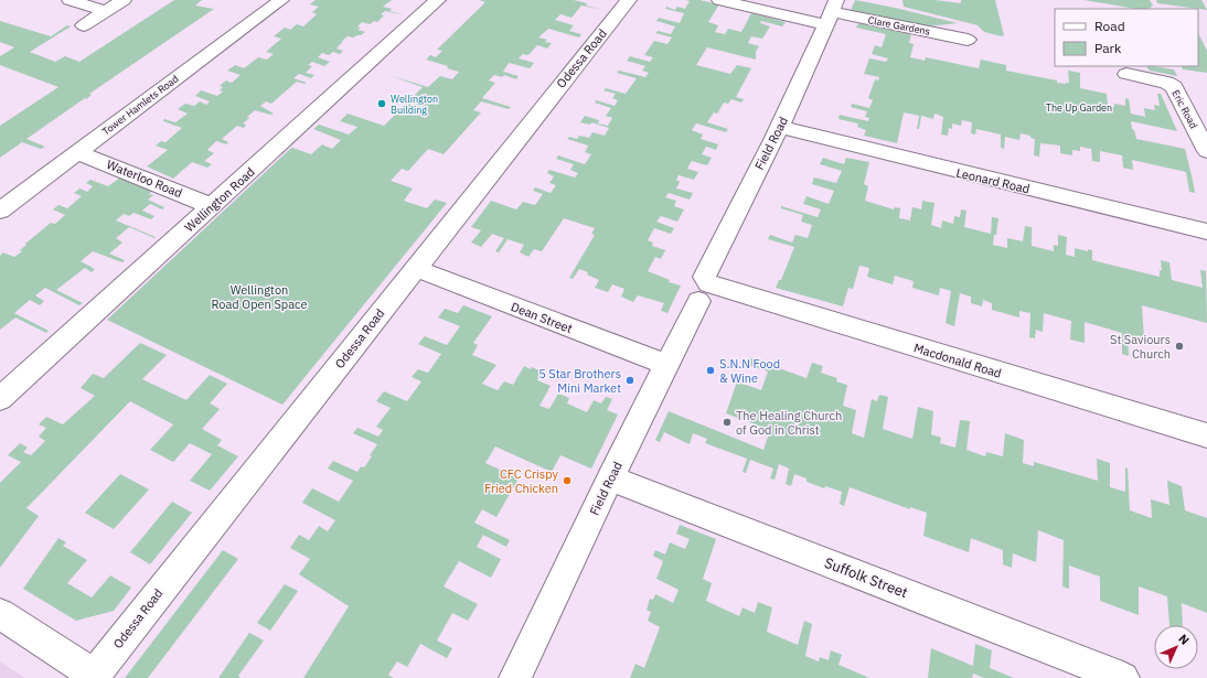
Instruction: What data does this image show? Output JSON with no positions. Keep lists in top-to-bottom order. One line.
{"streets":{"street":["Clare Gardens","Odessa Road","Tower Hamlets Road","Eric Road","Field Road","Waterloo Road","Leonard Road","Wellington Road","Dean Street","Macdonald Road","Suffolk Street"]},"crossings":[["Clare Gardens","Field Road"],["Odessa Road","Dean Street"],["Tower Hamlets Road","Waterloo Road"],["Field Road","Leonard Road"],["Field Road","Dean Street"],["Field Road","Macdonald Road"],["Field Road","Suffolk Street"],["Waterloo Road","Wellington Road"]],"parks":["The Up Garden","Wellington Road Open Space"],"places":["Wellington Building","St Saviours Church","S.N.N Food & Wine","5 Star Brothers Mini Market","The Healing Church of God in Christ","CFC Crispy Fried Chicken"],"legend":["Road","Park"],"north":"top right"}
